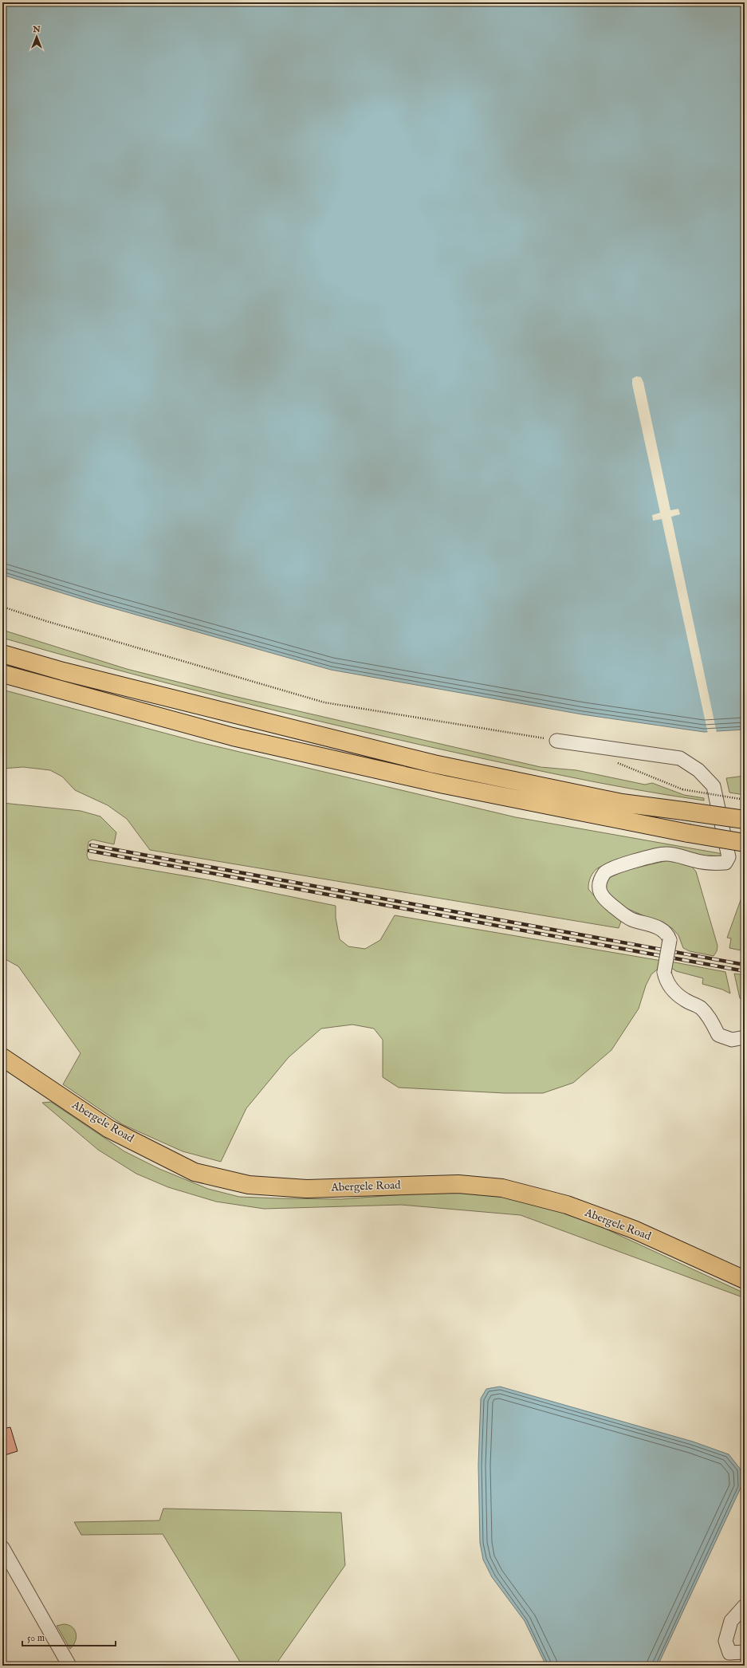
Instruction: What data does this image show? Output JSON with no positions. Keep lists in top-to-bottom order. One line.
{"streets":{"main road":["Abergele Road"]},"scale_bar":"50 m","north":"top"}
